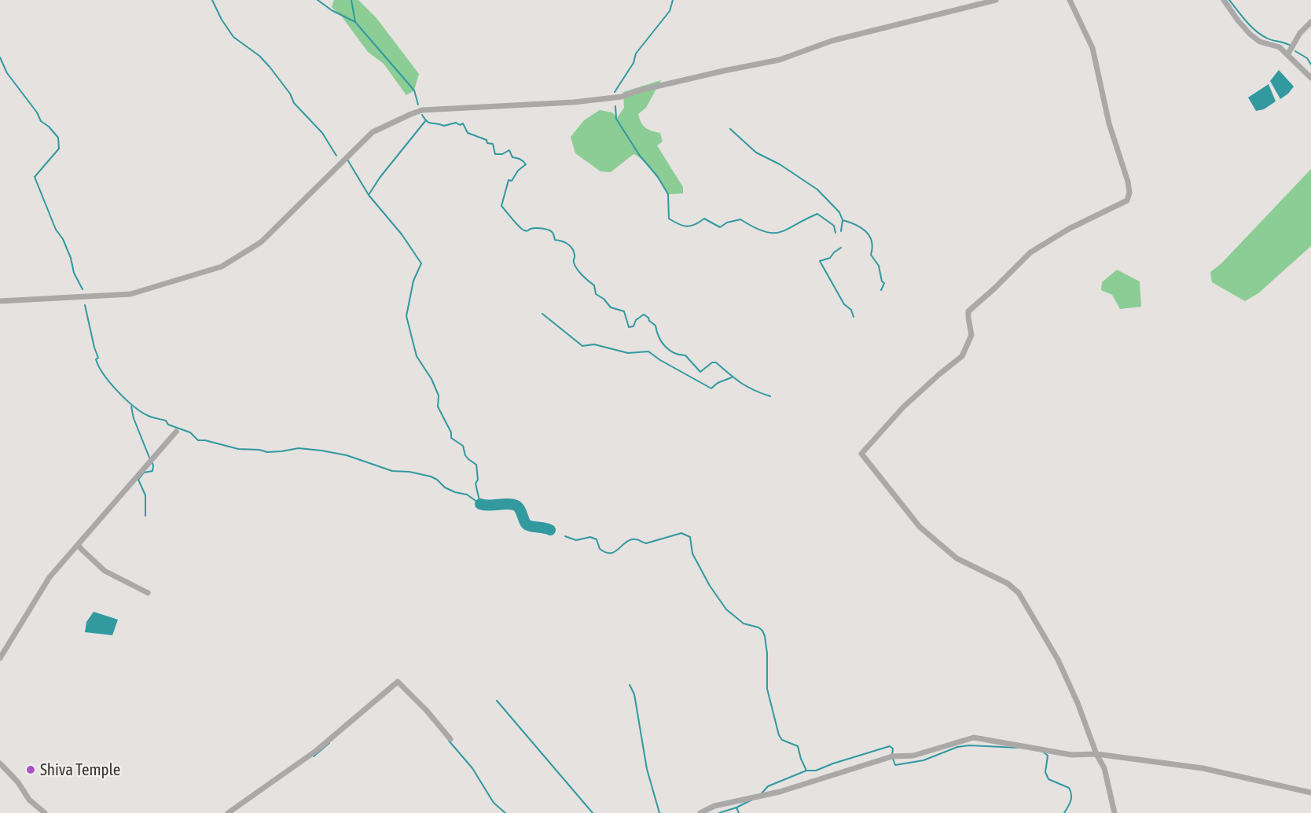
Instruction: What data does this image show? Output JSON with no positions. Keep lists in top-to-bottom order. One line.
{"places":["Shiva Temple"]}
